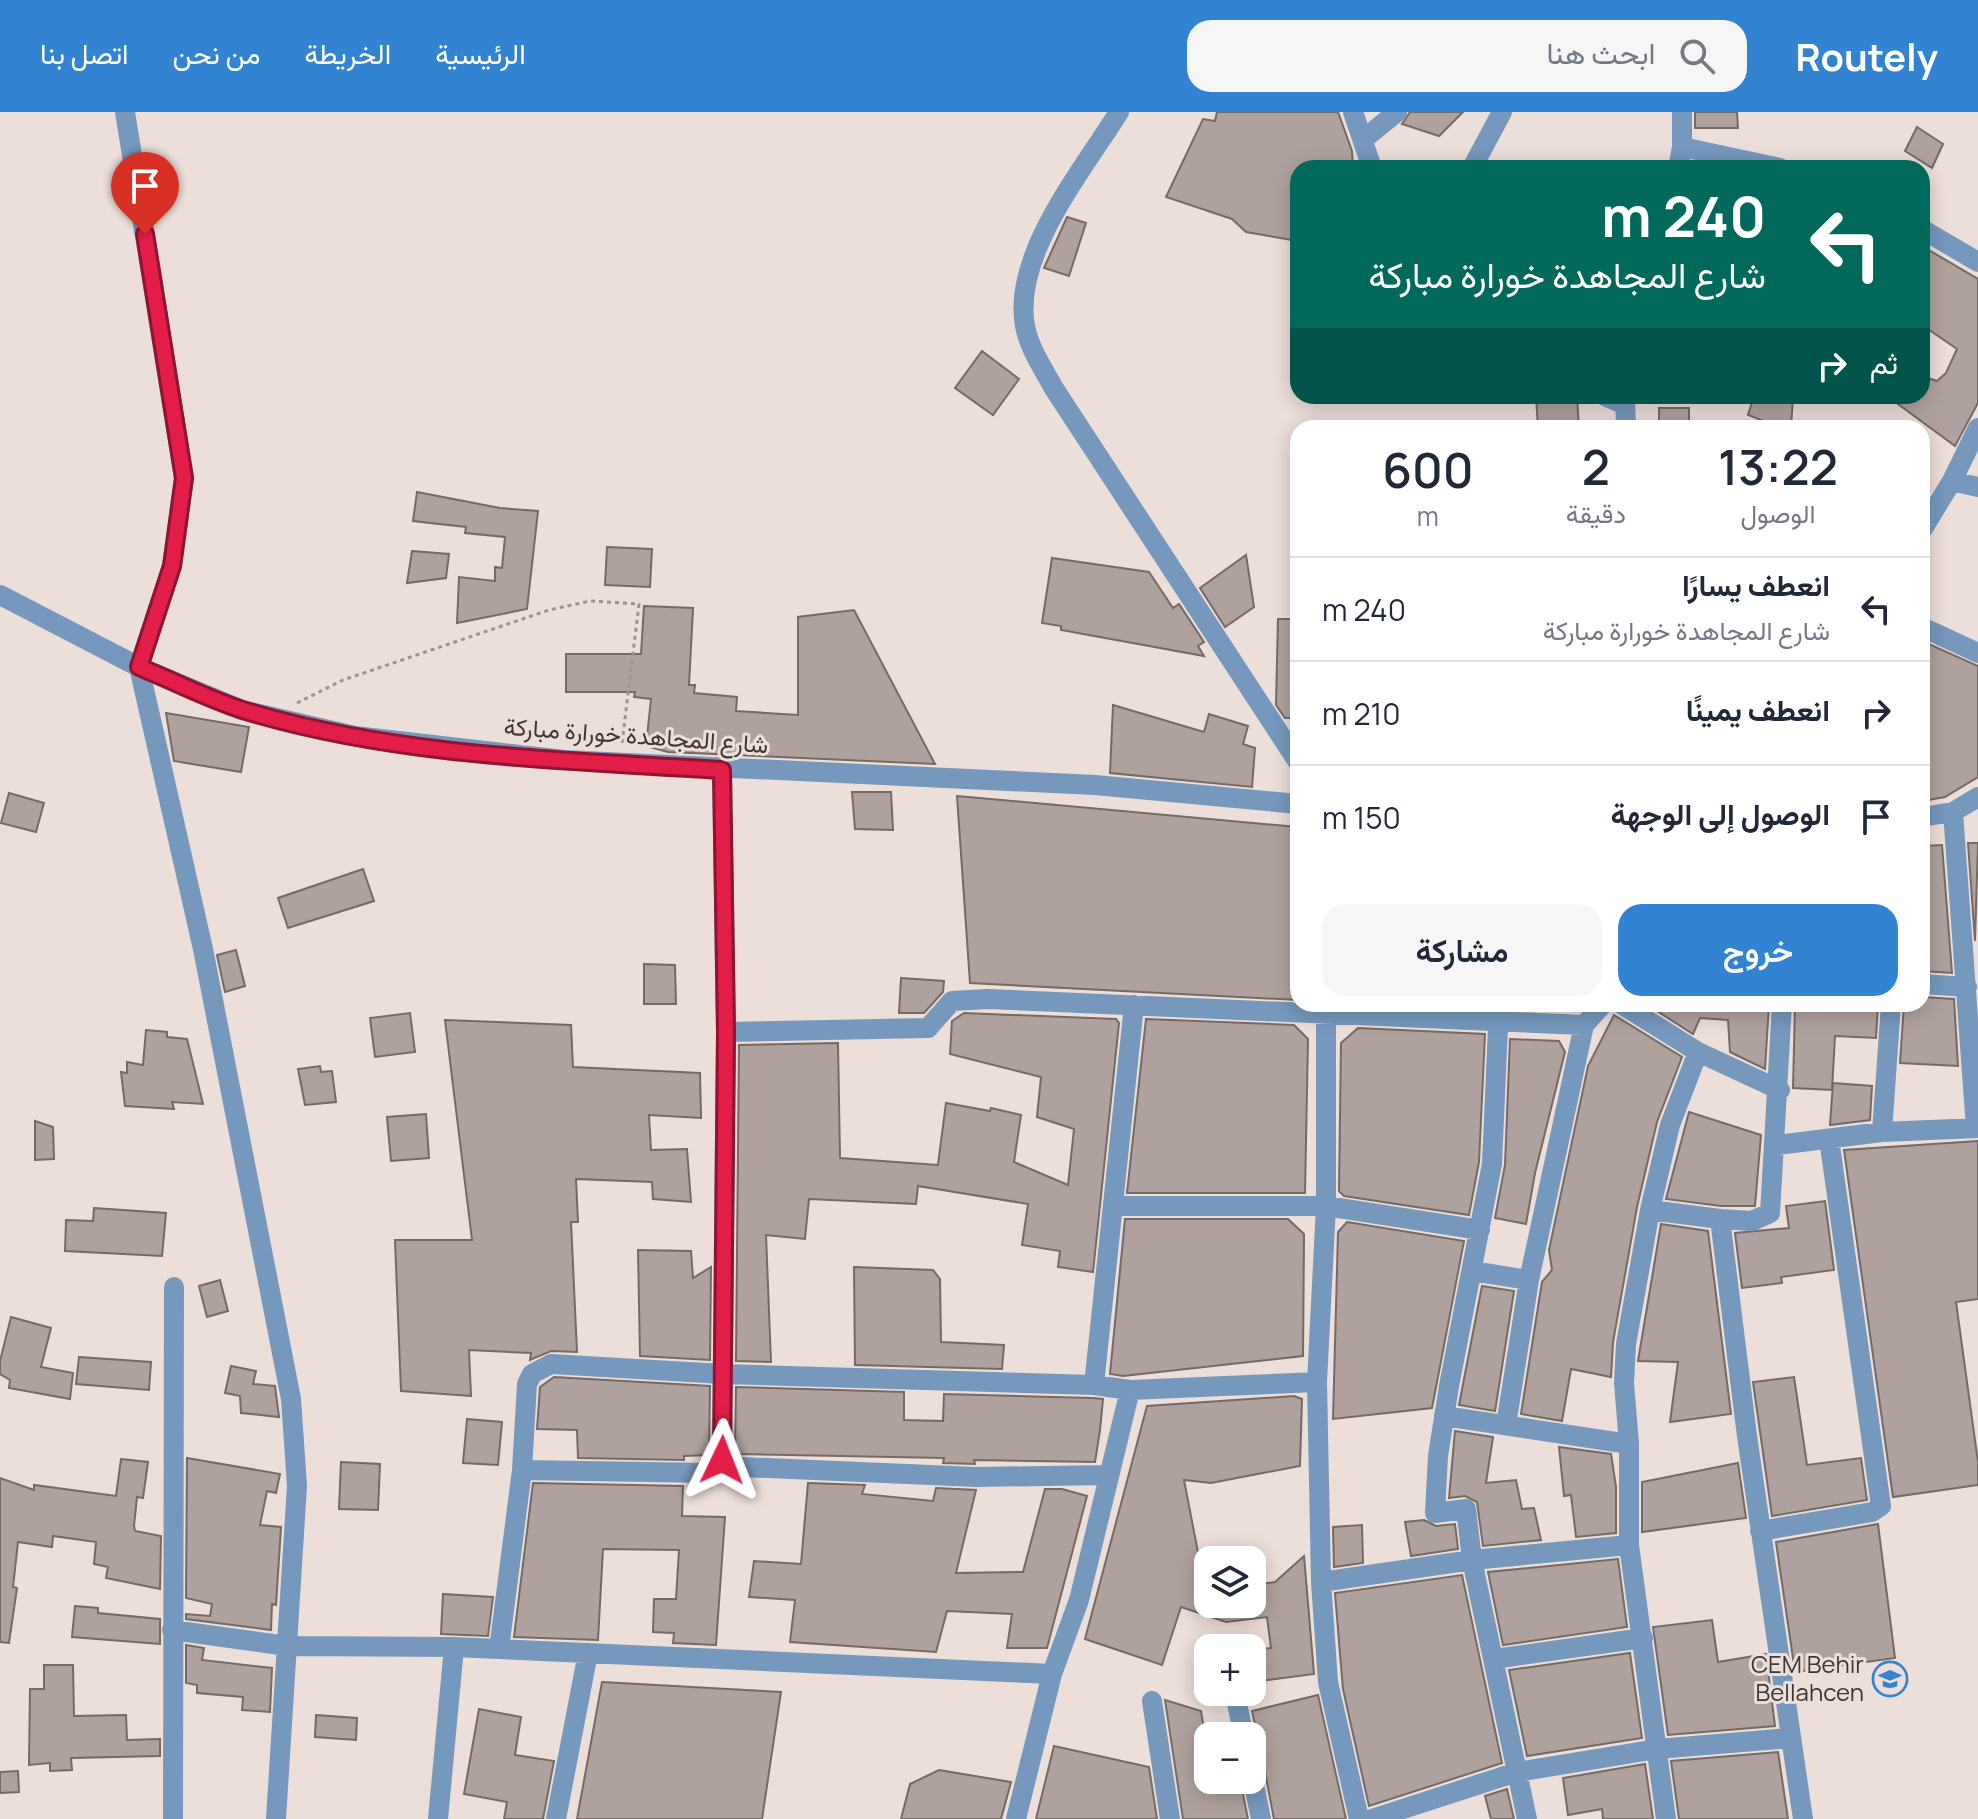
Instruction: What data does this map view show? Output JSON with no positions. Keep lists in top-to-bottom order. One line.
{"streets":{"street":["شارع المجاهدة خورارة مباركة"]},"places":{"school or university":["CEM Behir Bellahcen"]},"page":{"header":"Routely","search":"ابحث هنا","nav":["الرئيسية","الخريطة","من نحن","اتصل بنا"],"turn":["240 m","شارع المجاهدة خورارة مباركة"],"then":"ثم","eta":["13:22","الوصول","2","دقيقة","600","m"],"list":[{"name":"انعطف يسارًا","note":"شارع المجاهدة خورارة مباركة","value":"240 m"},{"name":"انعطف يمينًا","value":"210 m"},{"name":"الوصول إلى الوجهة","value":"150 m"}],"buttons":["خروج","مشاركة"],"map_buttons":["+","−"]}}
